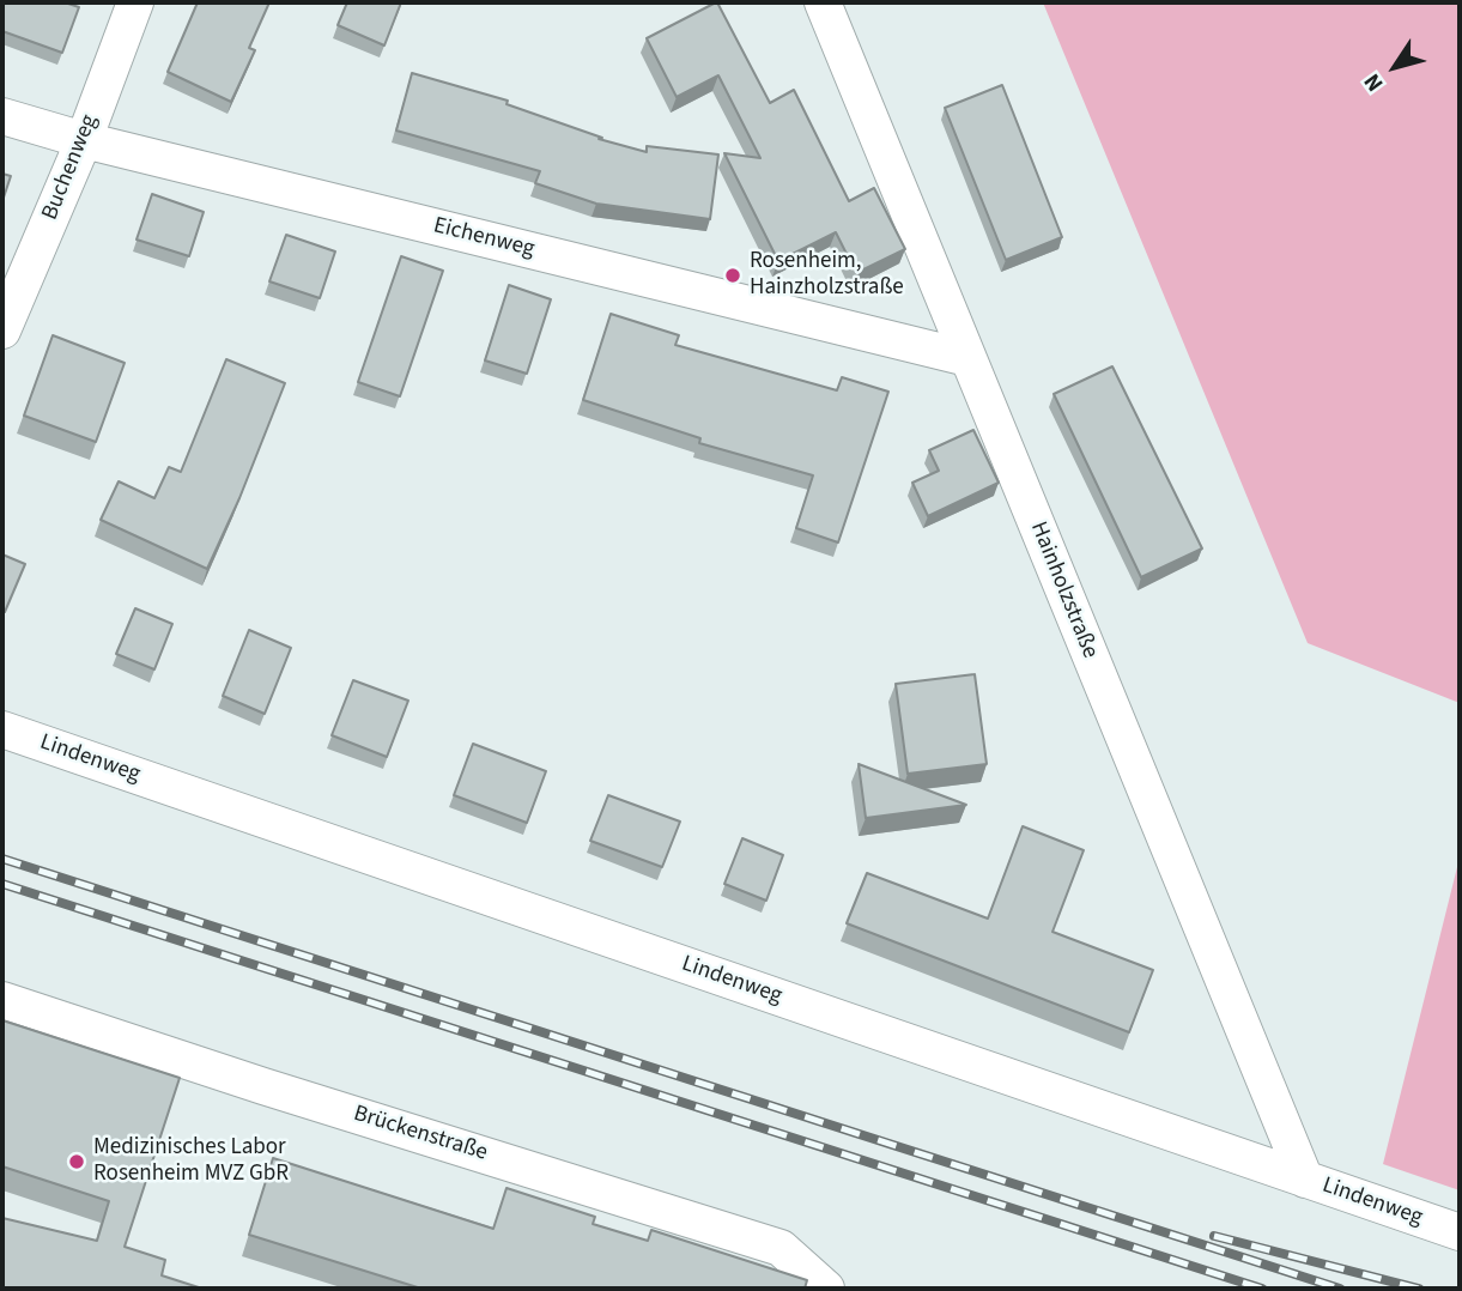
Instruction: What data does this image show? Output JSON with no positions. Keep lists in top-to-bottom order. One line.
{"streets":{"street":["Buchenweg","Eichenweg","Hainholzstraße","Lindenweg","Brückenstraße"]},"crossings":[["Buchenweg","Eichenweg"],["Eichenweg","Hainholzstraße"],["Hainholzstraße","Lindenweg"]],"places":["Rosenheim, Hainzholzstraße","Medizinisches Labor Rosenheim MVZ GbR"],"north":"bottom left"}
